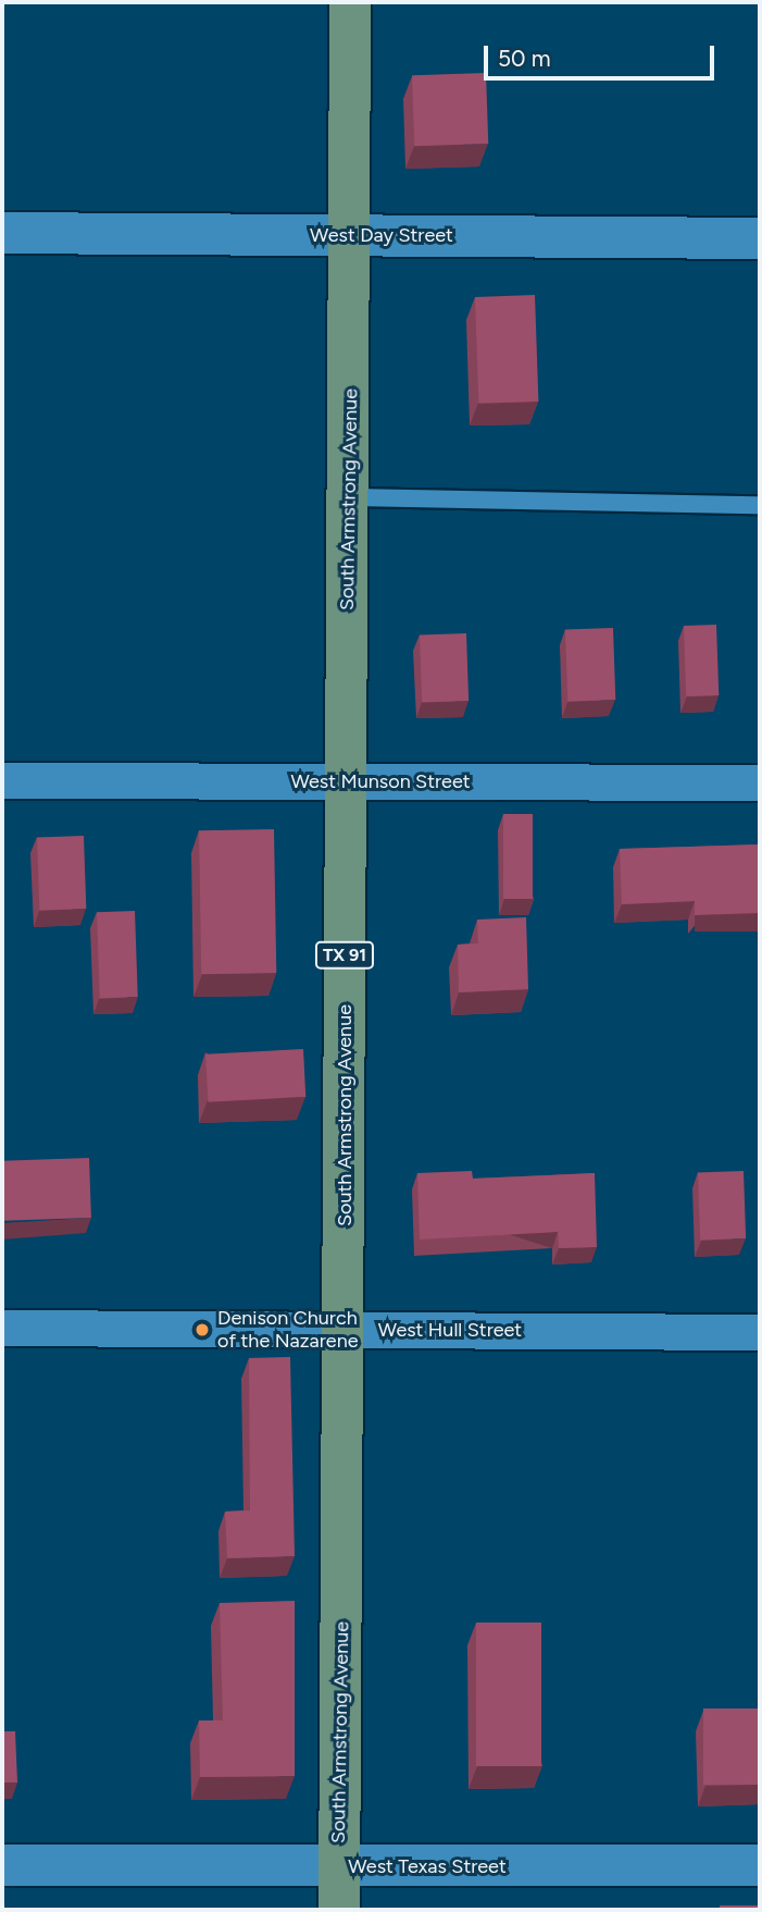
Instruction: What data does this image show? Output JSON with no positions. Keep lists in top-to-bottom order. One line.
{"streets":{"main road":["South Armstrong Avenue","TX 91"],"street":["West Day Street","West Munson Street","West Hull Street","West Texas Street"]},"crossings":[["West Day Street","South Armstrong Avenue"],["South Armstrong Avenue","West Munson Street"],["South Armstrong Avenue","West Hull Street"],["South Armstrong Avenue","West Texas Street"]],"places":["Denison Church of the Nazarene"],"scale_bar":"50 m"}
